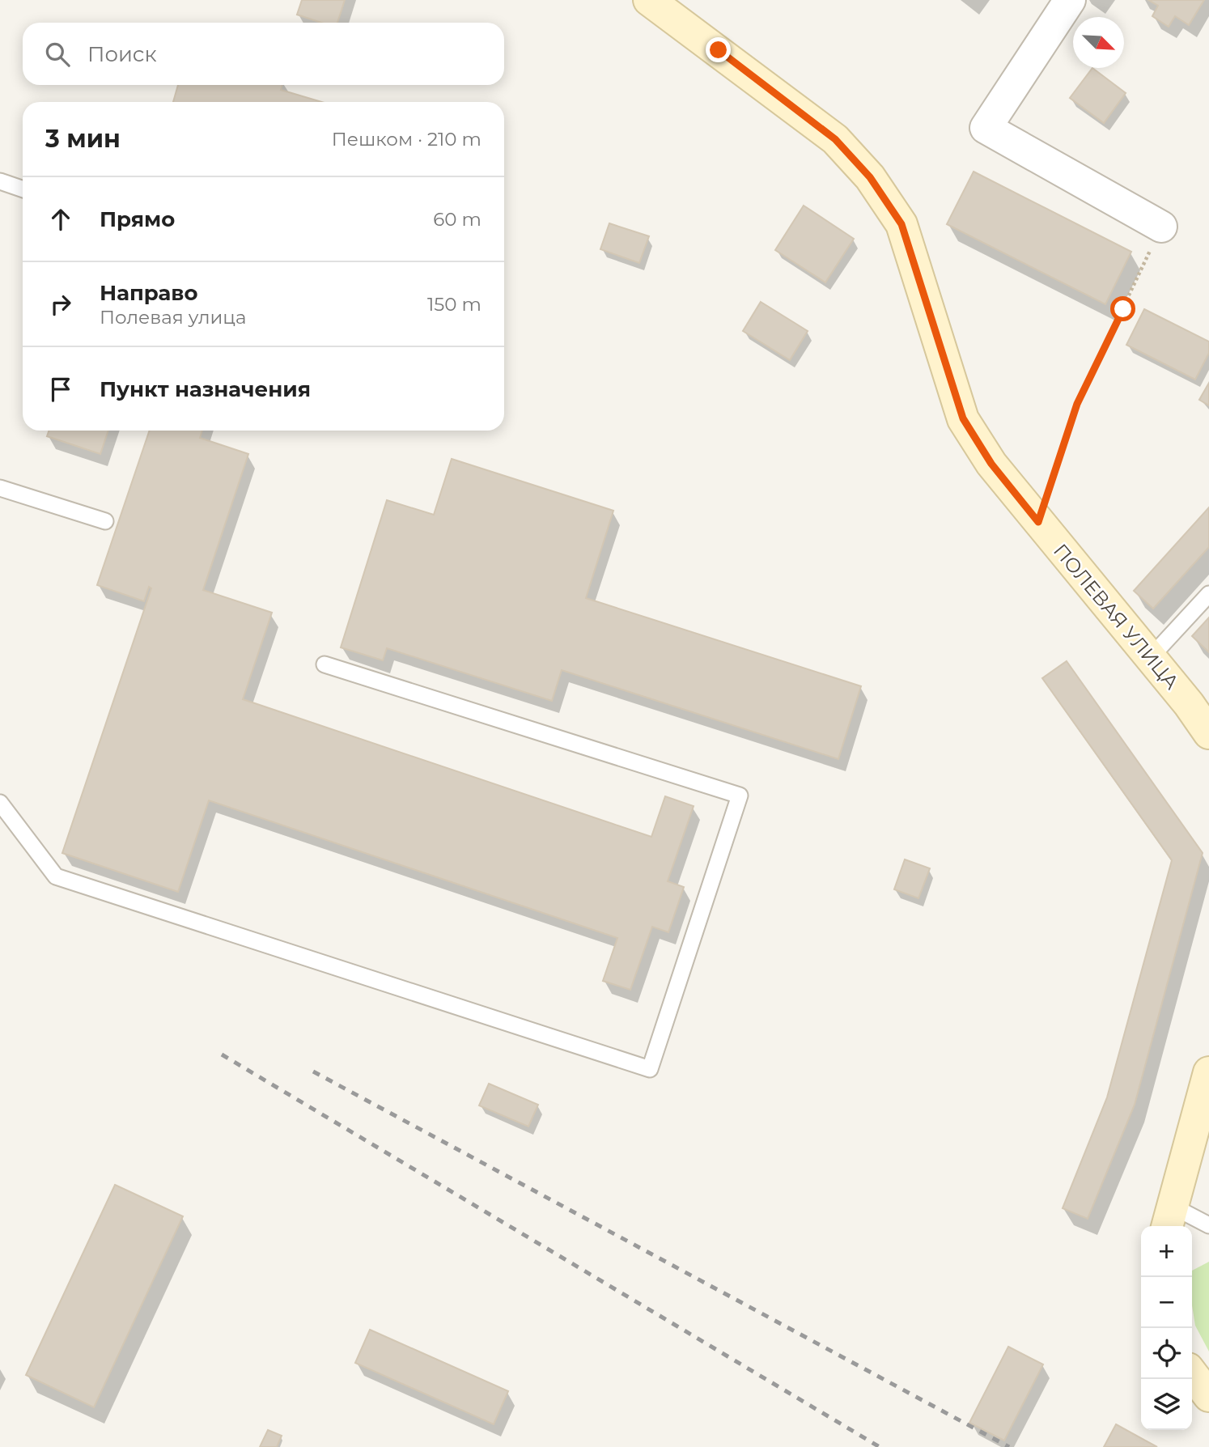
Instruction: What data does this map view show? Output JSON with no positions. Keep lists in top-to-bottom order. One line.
{"streets":{"main road":["ПОЛЕВАЯ УЛИЦА"]},"north":"bottom right","page":{"search":"Поиск","heading":["3 мин","Пешком · 210 m"],"list":[["Прямо","60 m"],["Направо","Полевая улица","150 m"],"Пункт назначения"],"map_buttons":["+","−"]}}
